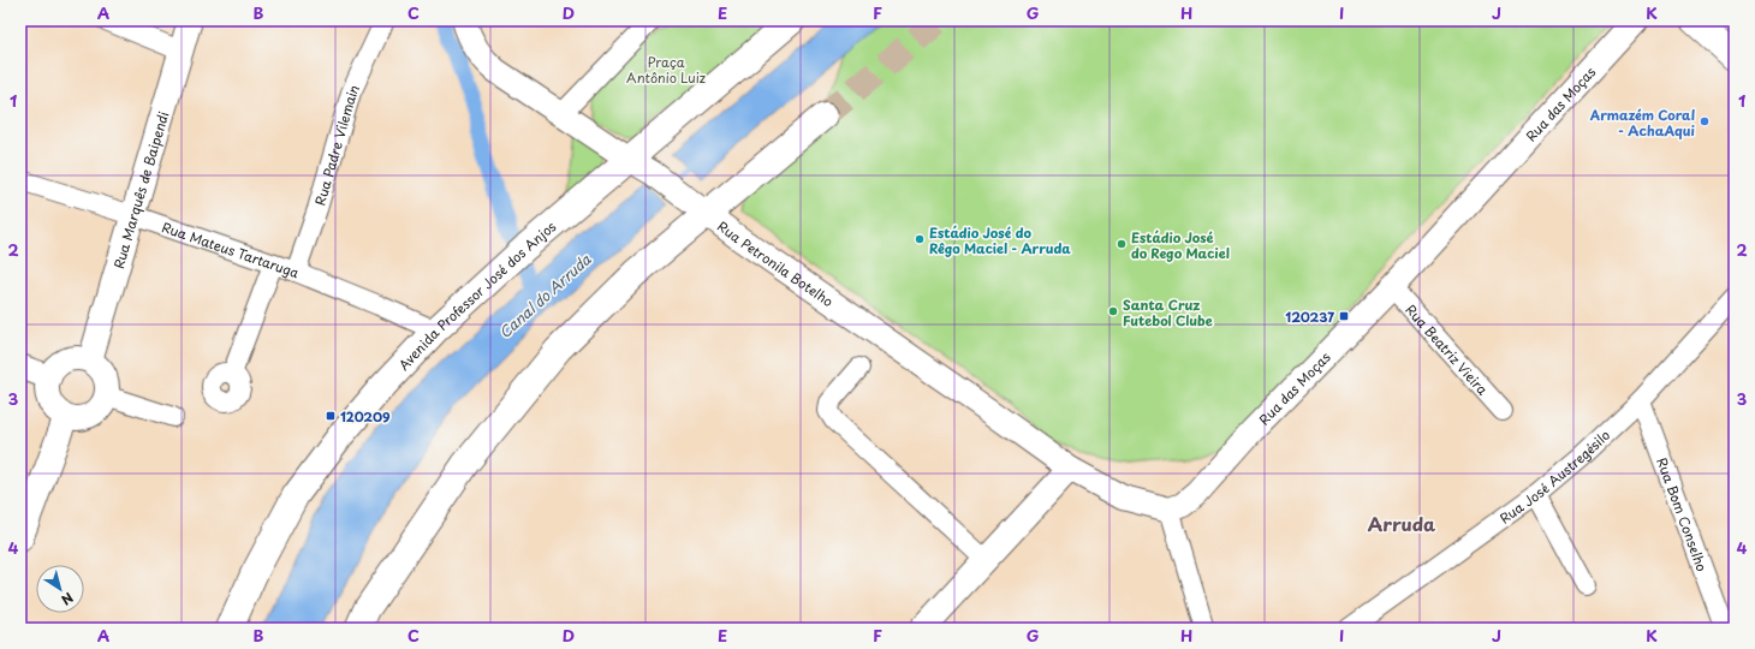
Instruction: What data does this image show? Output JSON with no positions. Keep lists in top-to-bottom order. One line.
{"streets":{"main road":["Avenida Professor José dos Anjos"],"street":["Rua das Moças","Rua Padre Vilemain","Rua Marquês de Baipendi","Rua Mateus Tartaruga","Rua Petronila Botelho","Rua Beatriz Vieira","Rua José Austregésilo","Rua Bom Conselho"]},"crossings":[["Rua das Moças","Rua Beatriz Vieira"],["Rua Padre Vilemain","Rua Mateus Tartaruga"],["Rua Marquês de Baipendi","Rua Mateus Tartaruga"],["Rua Mateus Tartaruga","Avenida Professor José dos Anjos"],["Rua Petronila Botelho","Avenida Professor José dos Anjos"],["Rua José Austregésilo","Rua Bom Conselho"]],"districts":["Arruda"],"water":["Canal do Arruda"],"parks":["Praça Antônio Luiz"],"places":{"other":["Armazém Coral - AchaAqui","Estádio José do Rêgo Maciel - Arruda","Estádio José do Rego Maciel","Santa Cruz Futebol Clube"],"transit":["120237","120209"]},"north":"bottom right","grid":{"columns":["A","B","C","D","E","F","G","H","I","J","K"],"rows":["1","2","3","4"]}}
